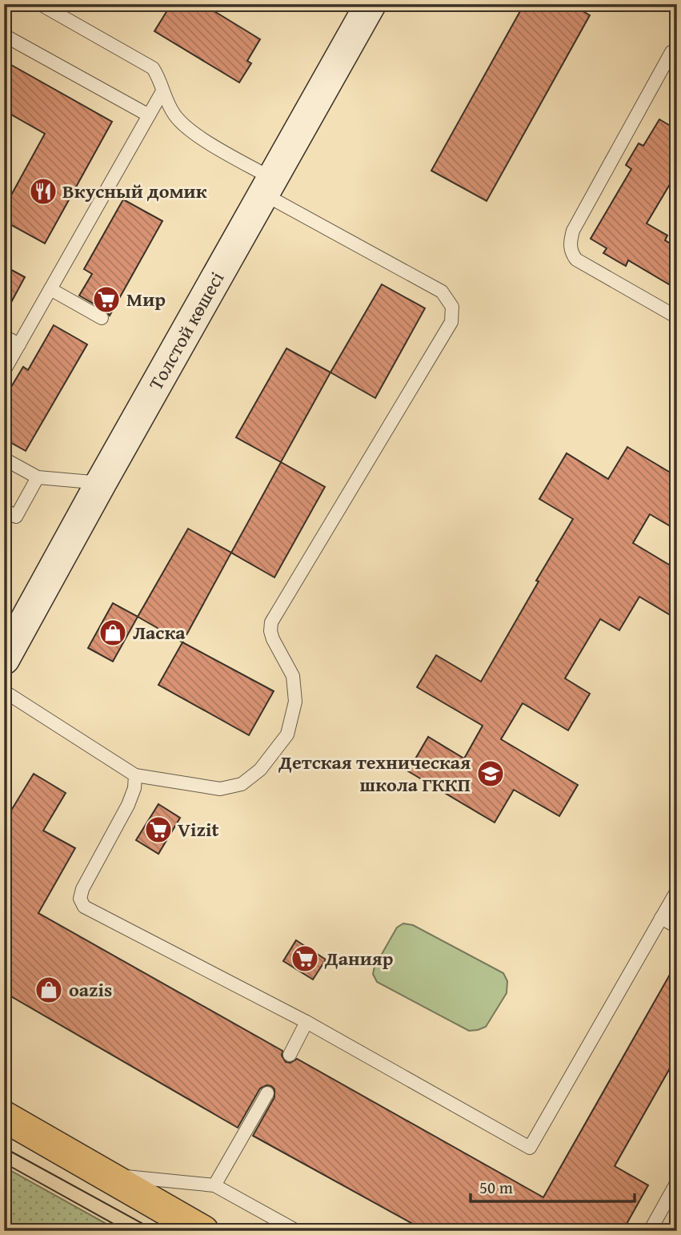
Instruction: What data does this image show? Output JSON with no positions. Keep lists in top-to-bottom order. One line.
{"streets":{"main road":["Толстой көшесі"]},"places":{"restaurant":["Вкусный домик"],"supermarket":["Мир","Vizit","Данияр"],"shop":["Ласка","oazis"],"school or university":["Детская техническая школа ГККП"]},"scale_bar":"50 m"}
